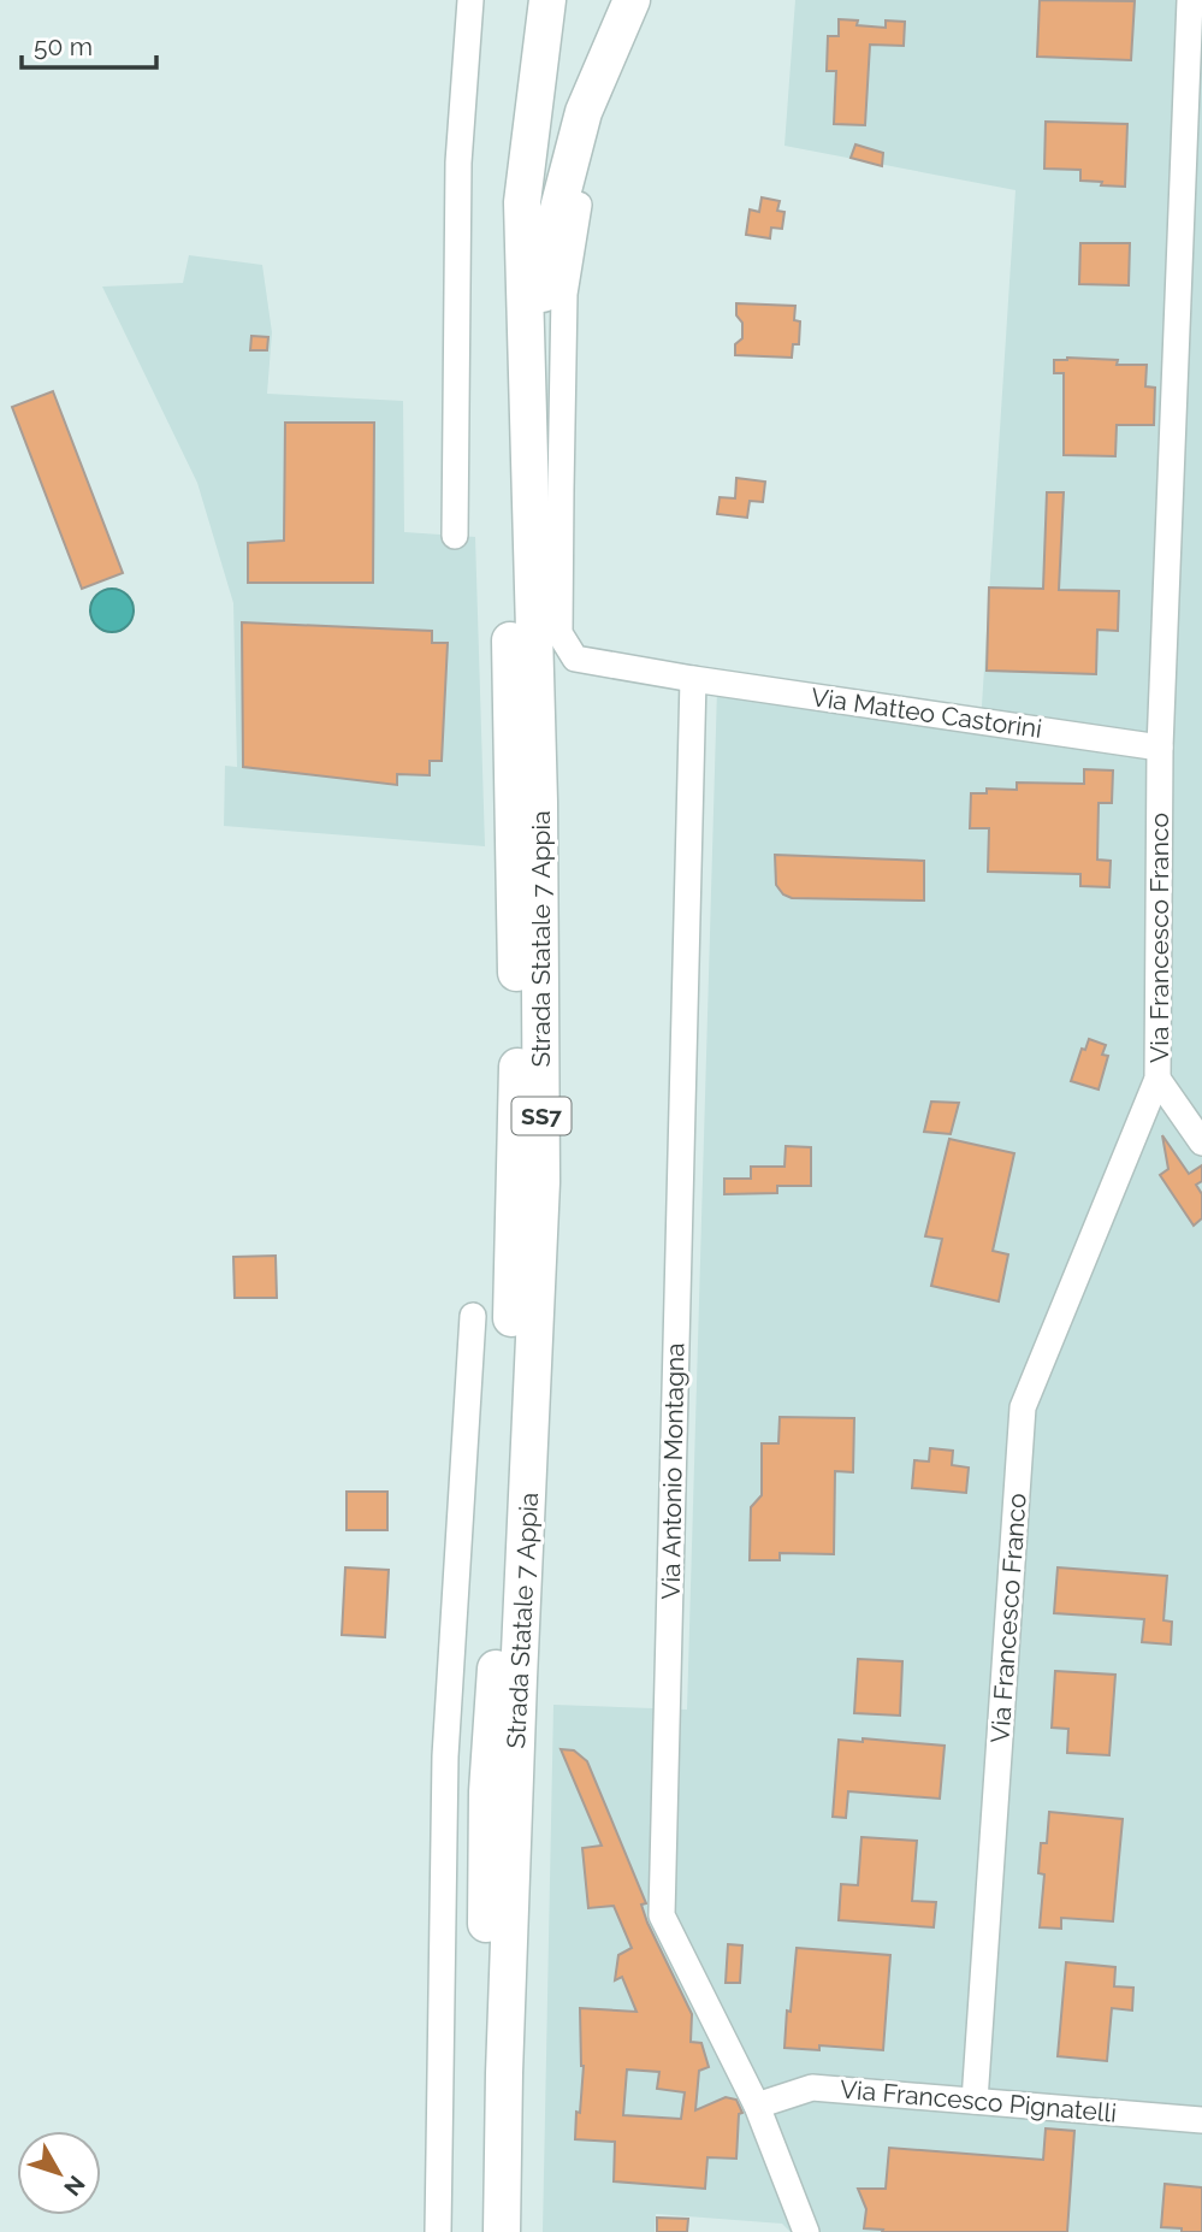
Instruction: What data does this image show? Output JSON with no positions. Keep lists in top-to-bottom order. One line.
{"streets":{"highway":["Strada Statale 7 Appia","SS7"],"street":["Via Matteo Castorini","Via Francesco Franco","Via Antonio Montagna","Via Francesco Pignatelli"]},"crossings":[["Via Matteo Castorini","Via Francesco Franco"],["Via Matteo Castorini","Via Antonio Montagna"],["Via Francesco Franco","Via Francesco Pignatelli"],["Via Antonio Montagna","Via Francesco Pignatelli"]],"scale_bar":"50 m","north":"bottom right"}
